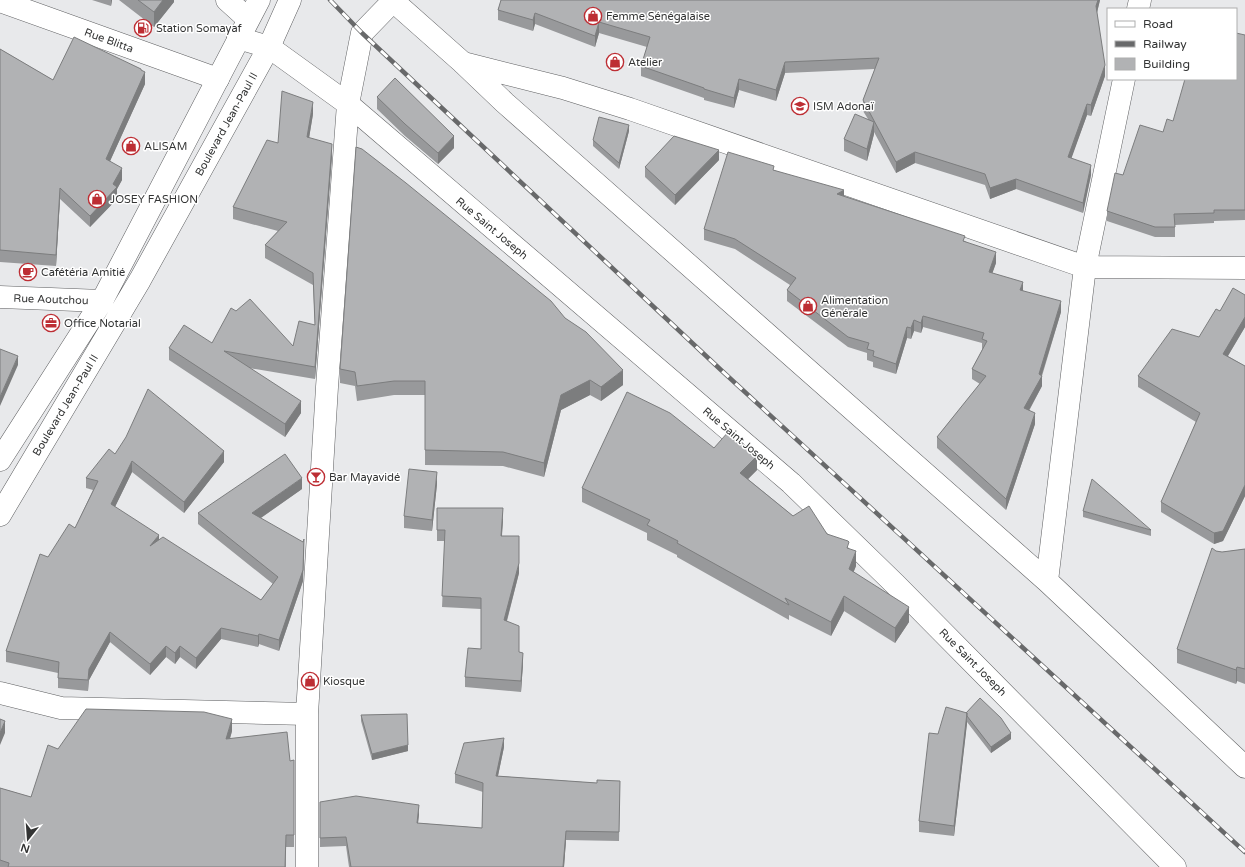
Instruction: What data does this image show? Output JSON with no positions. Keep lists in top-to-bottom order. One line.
{"streets":{"street":["Rue Blitta","Boulevard Jean-Paul II","Rue Saint Joseph","Rue Aoutchou"]},"crossings":[["Rue Blitta","Boulevard Jean-Paul II"],["Boulevard Jean-Paul II","Rue Saint Joseph"],["Boulevard Jean-Paul II","Rue Aoutchou"]],"places":{"shop":["Femme Sénégalaise","Atelier","ALISAM","JOSEY FASHION","Alimentation Générale","Kiosque"],"fuel station":["Station Somayaf"],"school or university":["ISM Adonaï"],"cafe":["Cafétéria Amitié"],"office":["Office Notarial"],"bar":["Bar Mayavidé"]},"legend":["Road","Railway","Building"],"north":"bottom"}
